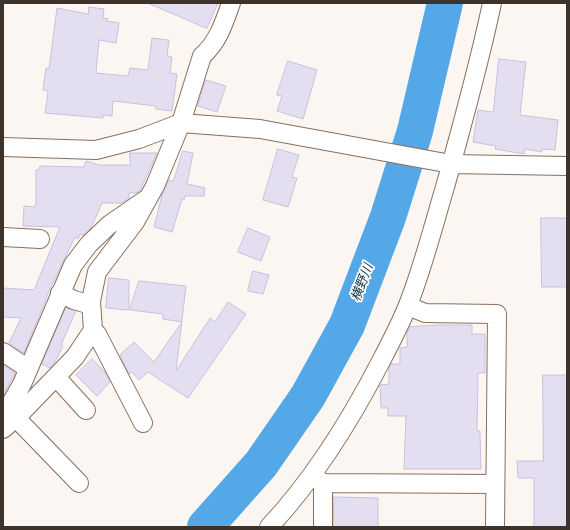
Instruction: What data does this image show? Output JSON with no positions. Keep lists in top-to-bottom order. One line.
{"water":["横野川"]}
